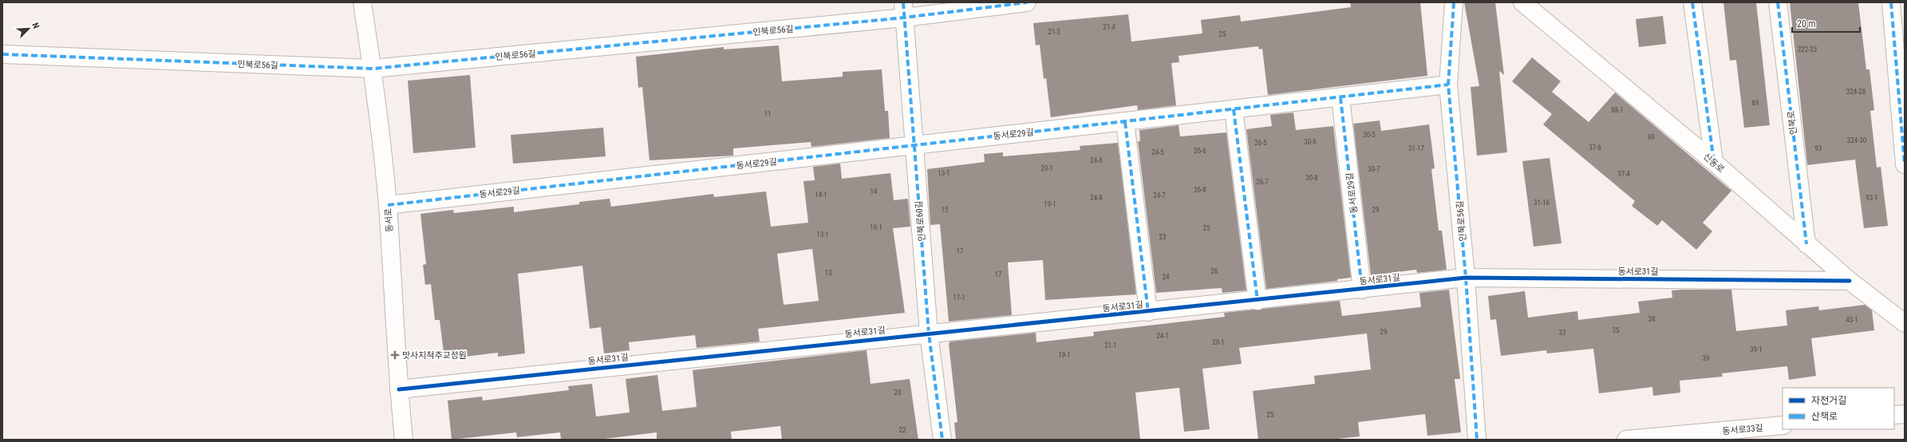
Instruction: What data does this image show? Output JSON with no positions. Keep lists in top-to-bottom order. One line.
{"streets":{"street":["인북로56길","인북로","동서로29길","신동로","동서로","인북로60길","동서로31길","동서로33길"]},"crossings":[["인북로56길","동서로29길"],["인북로56길","동서로"],["인북로56길","인북로60길"],["인북로56길","동서로31길"],["인북로","신동로"],["동서로29길","동서로"],["동서로29길","인북로60길"],["동서로29길","동서로31길"],["신동로","동서로31길"],["동서로","동서로31길"],["인북로60길","동서로31길"]],"places":{"health":["맛사지척추교정원"]},"house_numbers":["21-4","21-3","25","322-23","324-28","89","88-1","11","30-5","90","324-30","30-6","26-5","37-6","31-17","93","26-6","24-5","24-6","20-1","30-7","13-1","37-4","30-8","26-7","26-8","14","14-1","24-7","24-8","93-1","31-16","19-1","15","29","16-1","25","13-1","23","17","26","13","17","24","17-1","38","43-1","35","29","33","24-1","26-1","21-1","39-1","19-1","39","20","25","22"],"legend":["자전거길","산책로"],"scale_bar":"20 m","north":"top right"}
